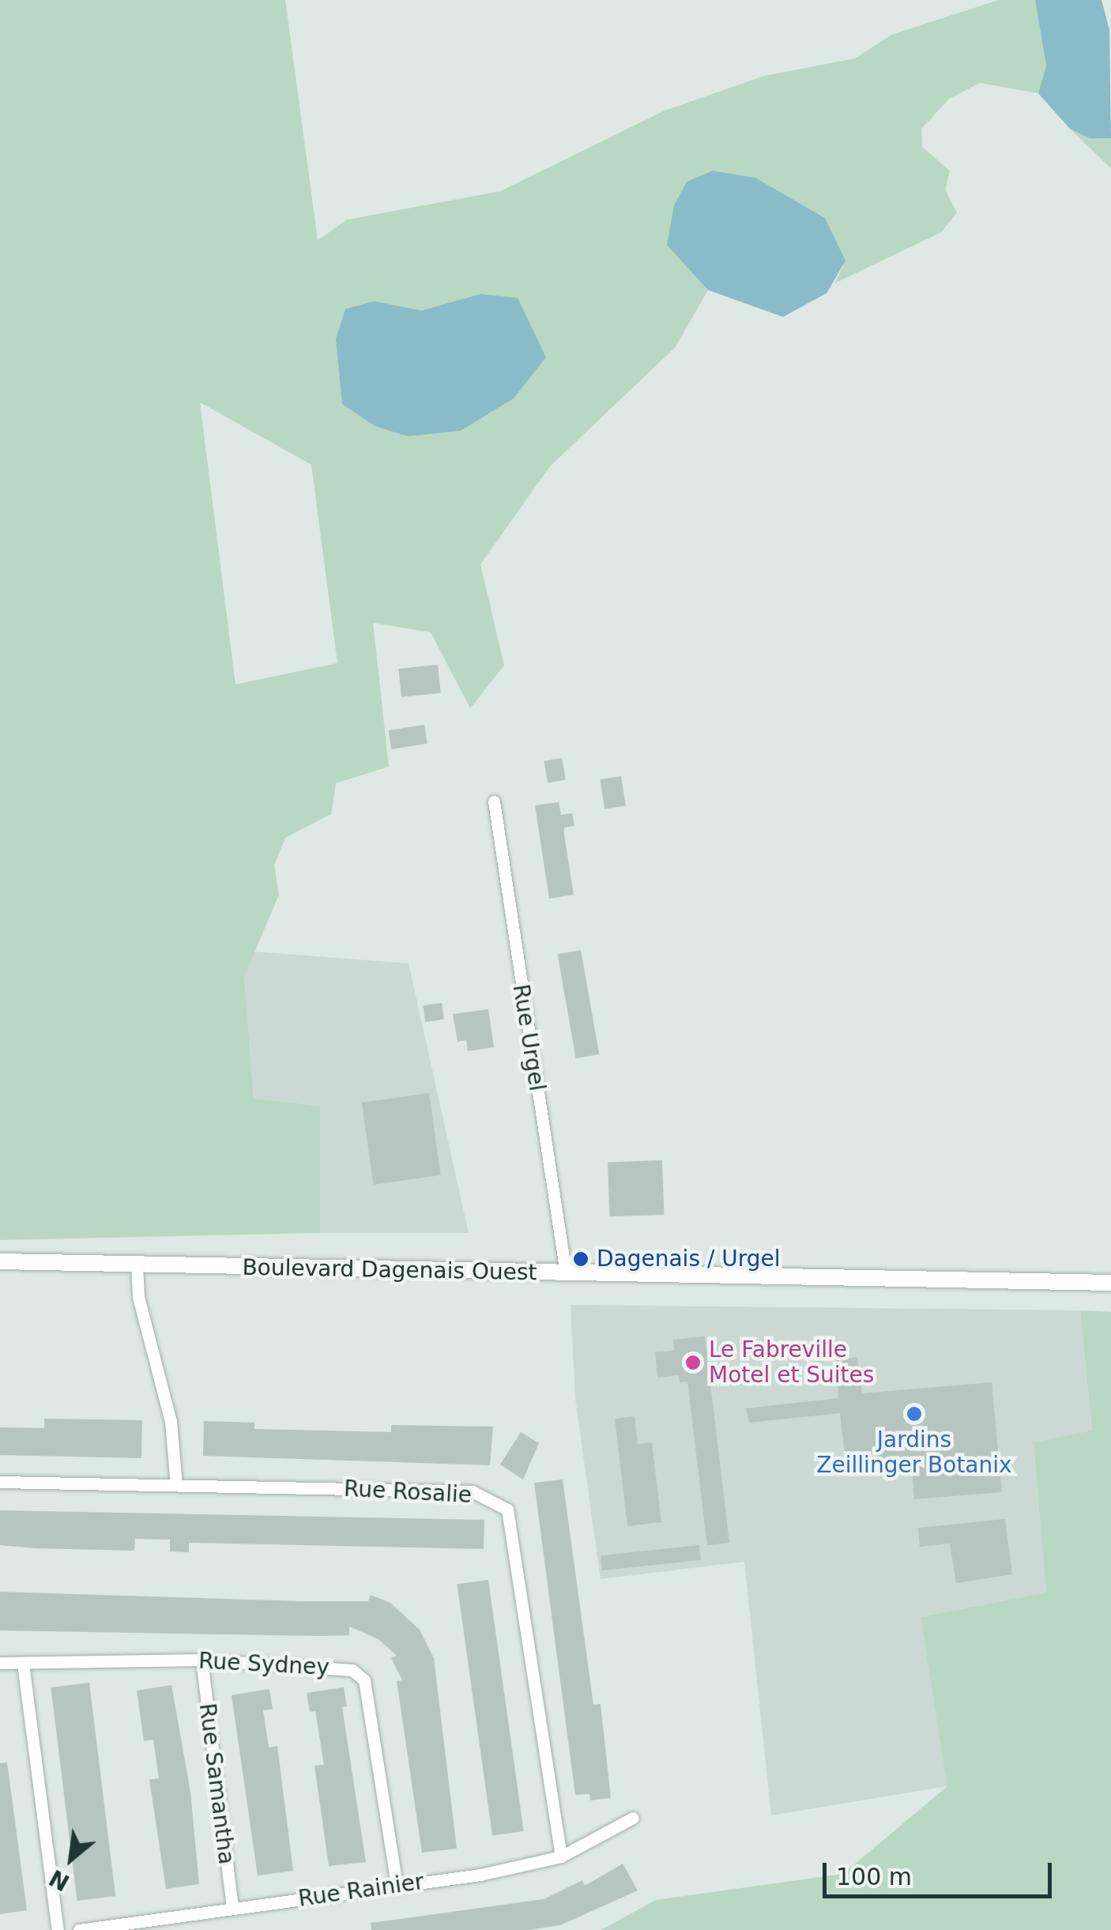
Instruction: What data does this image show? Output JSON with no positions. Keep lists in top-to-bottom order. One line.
{"streets":{"main road":["Boulevard Dagenais Ouest"],"street":["Rue Urgel","Rue Rosalie","Rue Sydney","Rue Samantha","Rue Rainier"]},"crossings":[["Rue Urgel","Boulevard Dagenais Ouest"],["Rue Rosalie","Rue Rainier"],["Rue Sydney","Rue Samantha"],["Rue Sydney","Rue Rainier"],["Rue Samantha","Rue Rainier"]],"places":["Dagenais / Urgel","Le Fabreville Motel et Suites","Jardins Zeillinger Botanix"],"scale_bar":"100 m","north":"bottom left"}
